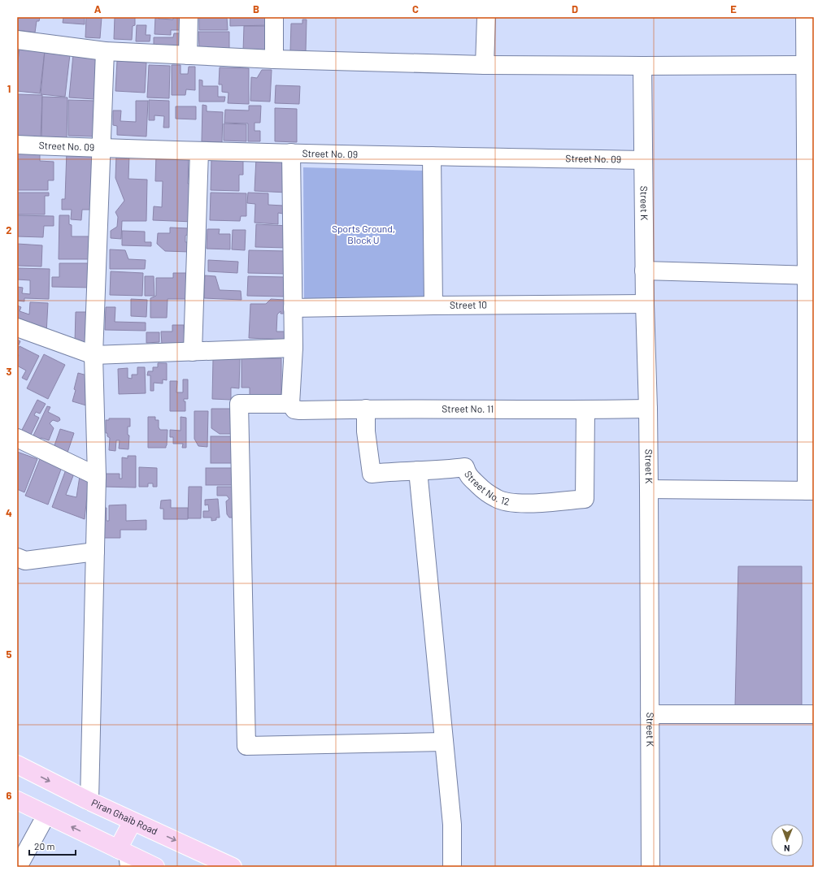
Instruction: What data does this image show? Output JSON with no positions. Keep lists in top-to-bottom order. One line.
{"streets":{"main road":["Piran Ghaib Road"],"street":["Street No. 09","Street K","Street 10","Street No. 11","Street No. 12"]},"crossings":[["Street No. 09","Street K"],["Street K","Street 10"],["Street K","Street No. 11"],["Street No. 11","Street No. 12"]],"parks":["Sports Ground, Block U"],"scale_bar":"20 m","north":"bottom","grid":{"columns":["A","B","C","D","E"],"rows":["1","2","3","4","5","6"]}}
